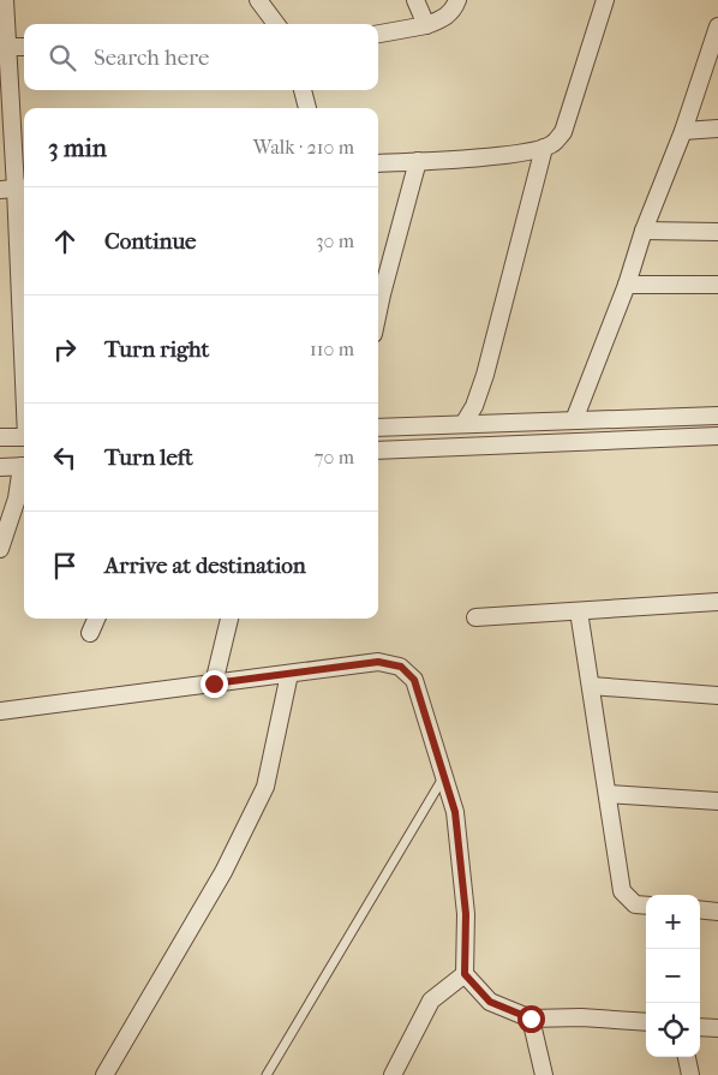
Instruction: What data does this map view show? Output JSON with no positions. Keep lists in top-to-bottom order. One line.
{"page":{"search":"Search here","heading":["3 min","Walk · 210 m"],"list":[["Continue","30 m"],["Turn right","110 m"],["Turn left","70 m"],"Arrive at destination"],"map_buttons":["+","−"]}}
